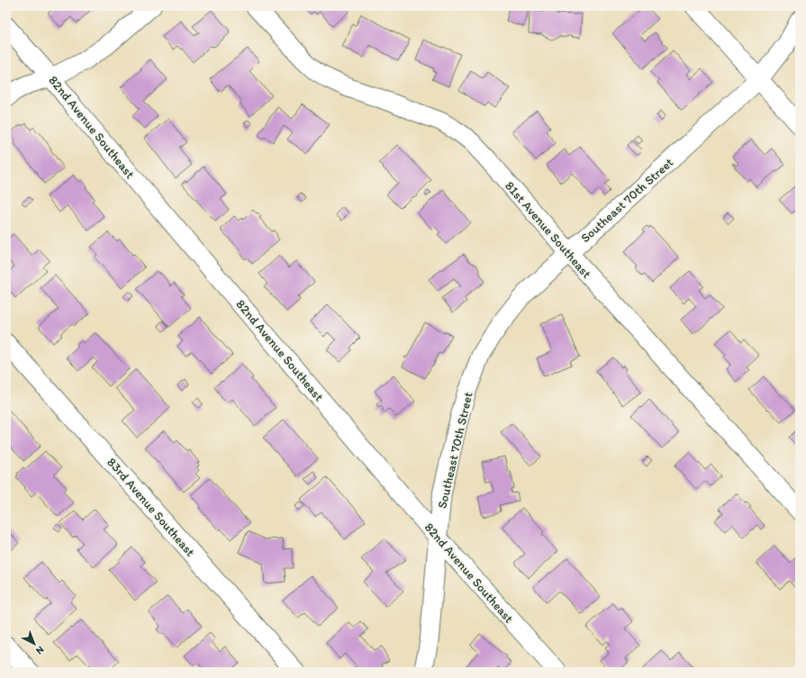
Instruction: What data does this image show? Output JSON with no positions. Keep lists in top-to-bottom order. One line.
{"streets":{"street":["82nd Avenue Southeast","Southeast 70th Street","81st Avenue Southeast","83rd Avenue Southeast"]},"crossings":[["82nd Avenue Southeast","Southeast 70th Street"],["Southeast 70th Street","81st Avenue Southeast"]],"north":"bottom right"}
